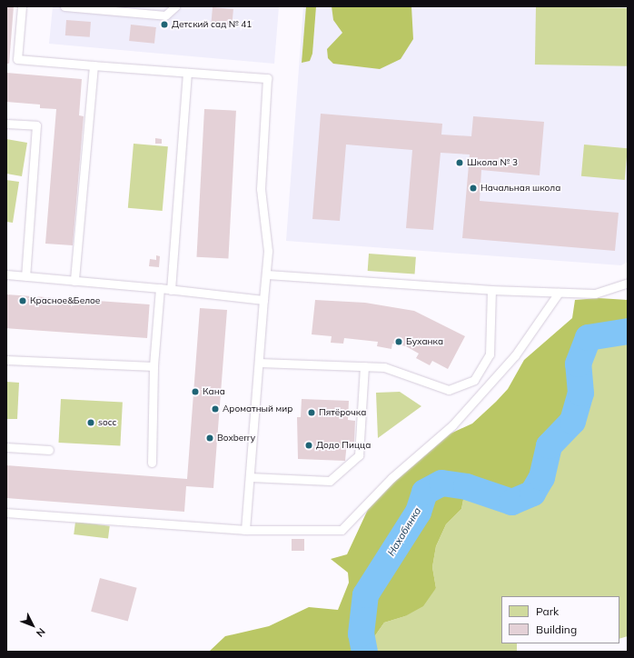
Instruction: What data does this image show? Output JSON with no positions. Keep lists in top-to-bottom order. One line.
{"water":["Нахабинка"],"places":["Детский сад № 41","Школа № 3","Начальная школа","Красное&Белое","Буханка","Кана","Ароматный мир","Пятёрочка","socc","Boxberry","Додо Пицца"],"legend":["Park","Building"],"north":"bottom right"}
